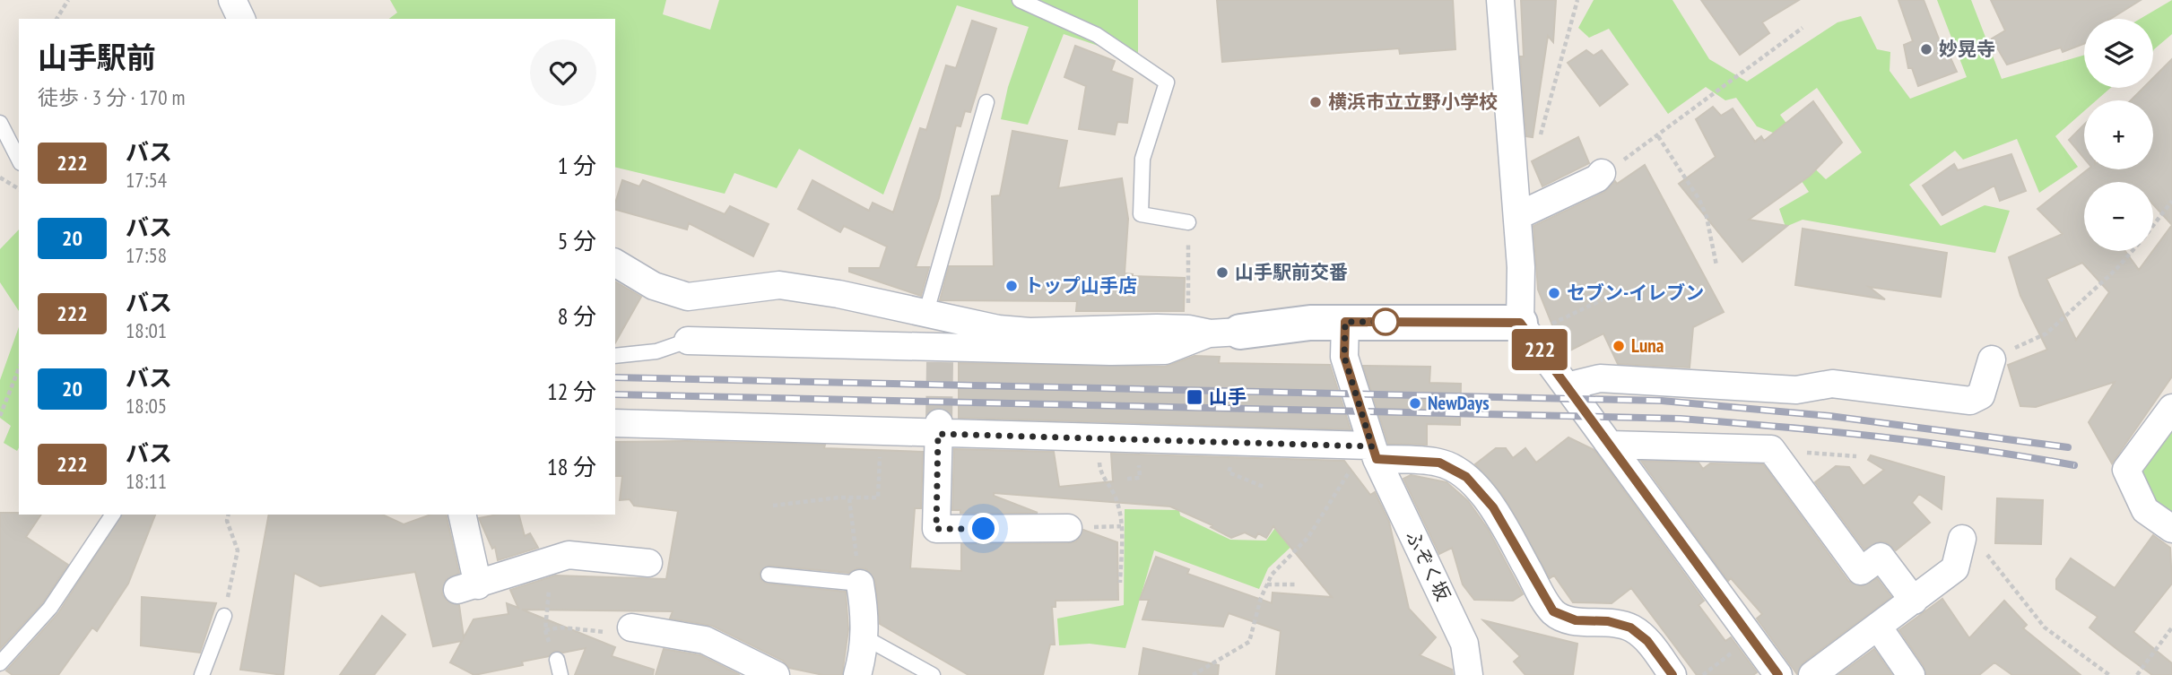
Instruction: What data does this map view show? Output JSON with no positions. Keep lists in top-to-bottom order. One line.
{"streets":{"street":["ふぞく坂"]},"places":{"other":["妙晃寺","横浜市立立野小学校","山手駅前交番","トップ山手店","セブン-イレブン","Luna","NewDays"],"transit":["山手"]},"lines":["bus line 222"],"page":{"on_map":"222","map_buttons":["+","−"],"heading":["山手駅前","徒歩 · 3 分 · 170 m"],"list":[{"mark":"222","name":"バス","note":"17:54","value":"1 分"},{"mark":"20","name":"バス","note":"17:58","value":"5 分"},{"mark":"222","name":"バス","note":"18:01","value":"8 分"},{"mark":"20","name":"バス","note":"18:05","value":"12 分"},{"mark":"222","name":"バス","note":"18:11","value":"18 分"}]}}
